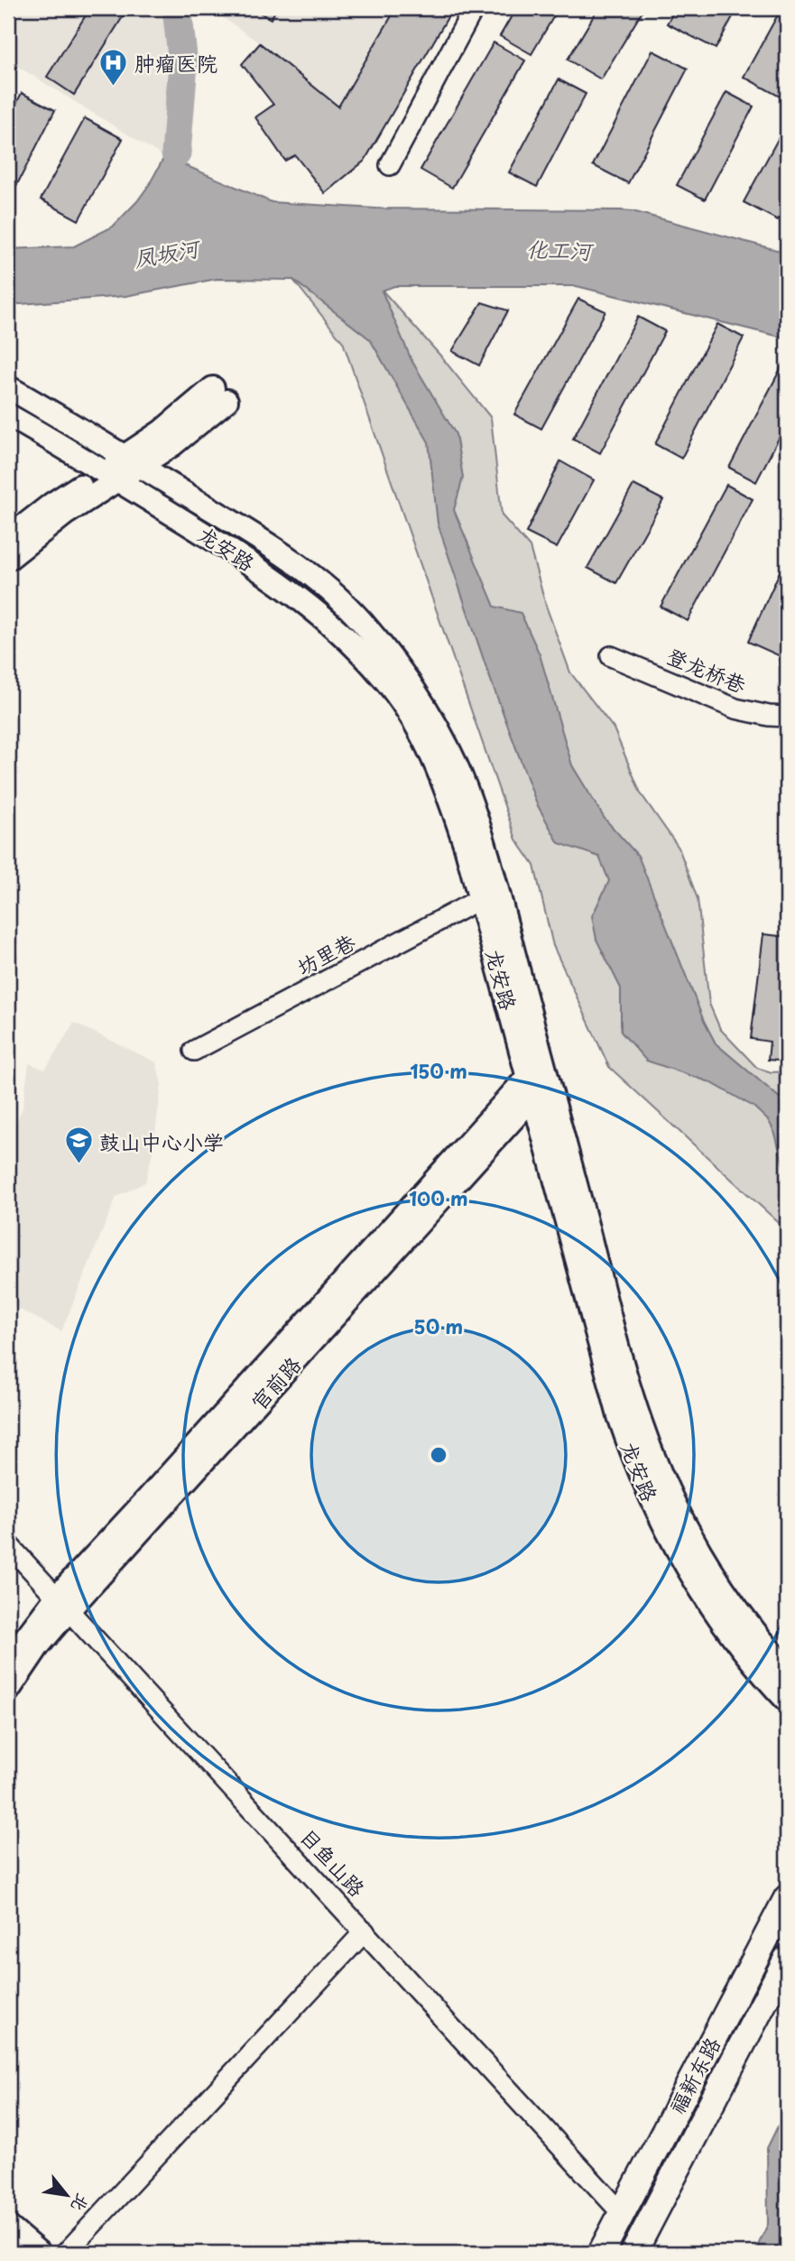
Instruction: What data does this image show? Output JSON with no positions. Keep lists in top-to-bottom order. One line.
{"streets":{"main road":["龙安路","官前路","福新东路"],"street":["登龙桥巷","坊里巷","目鱼山路"]},"crossings":[["龙安路","坊里巷"],["龙安路","官前路"],["官前路","目鱼山路"],["目鱼山路","福新东路"]],"water":["化工河","凤坂河"],"places":{"hospital":["肿瘤医院"],"school or university":["鼓山中心小学"]},"north":"bottom right","rings":["150 m","100 m","50 m"]}
